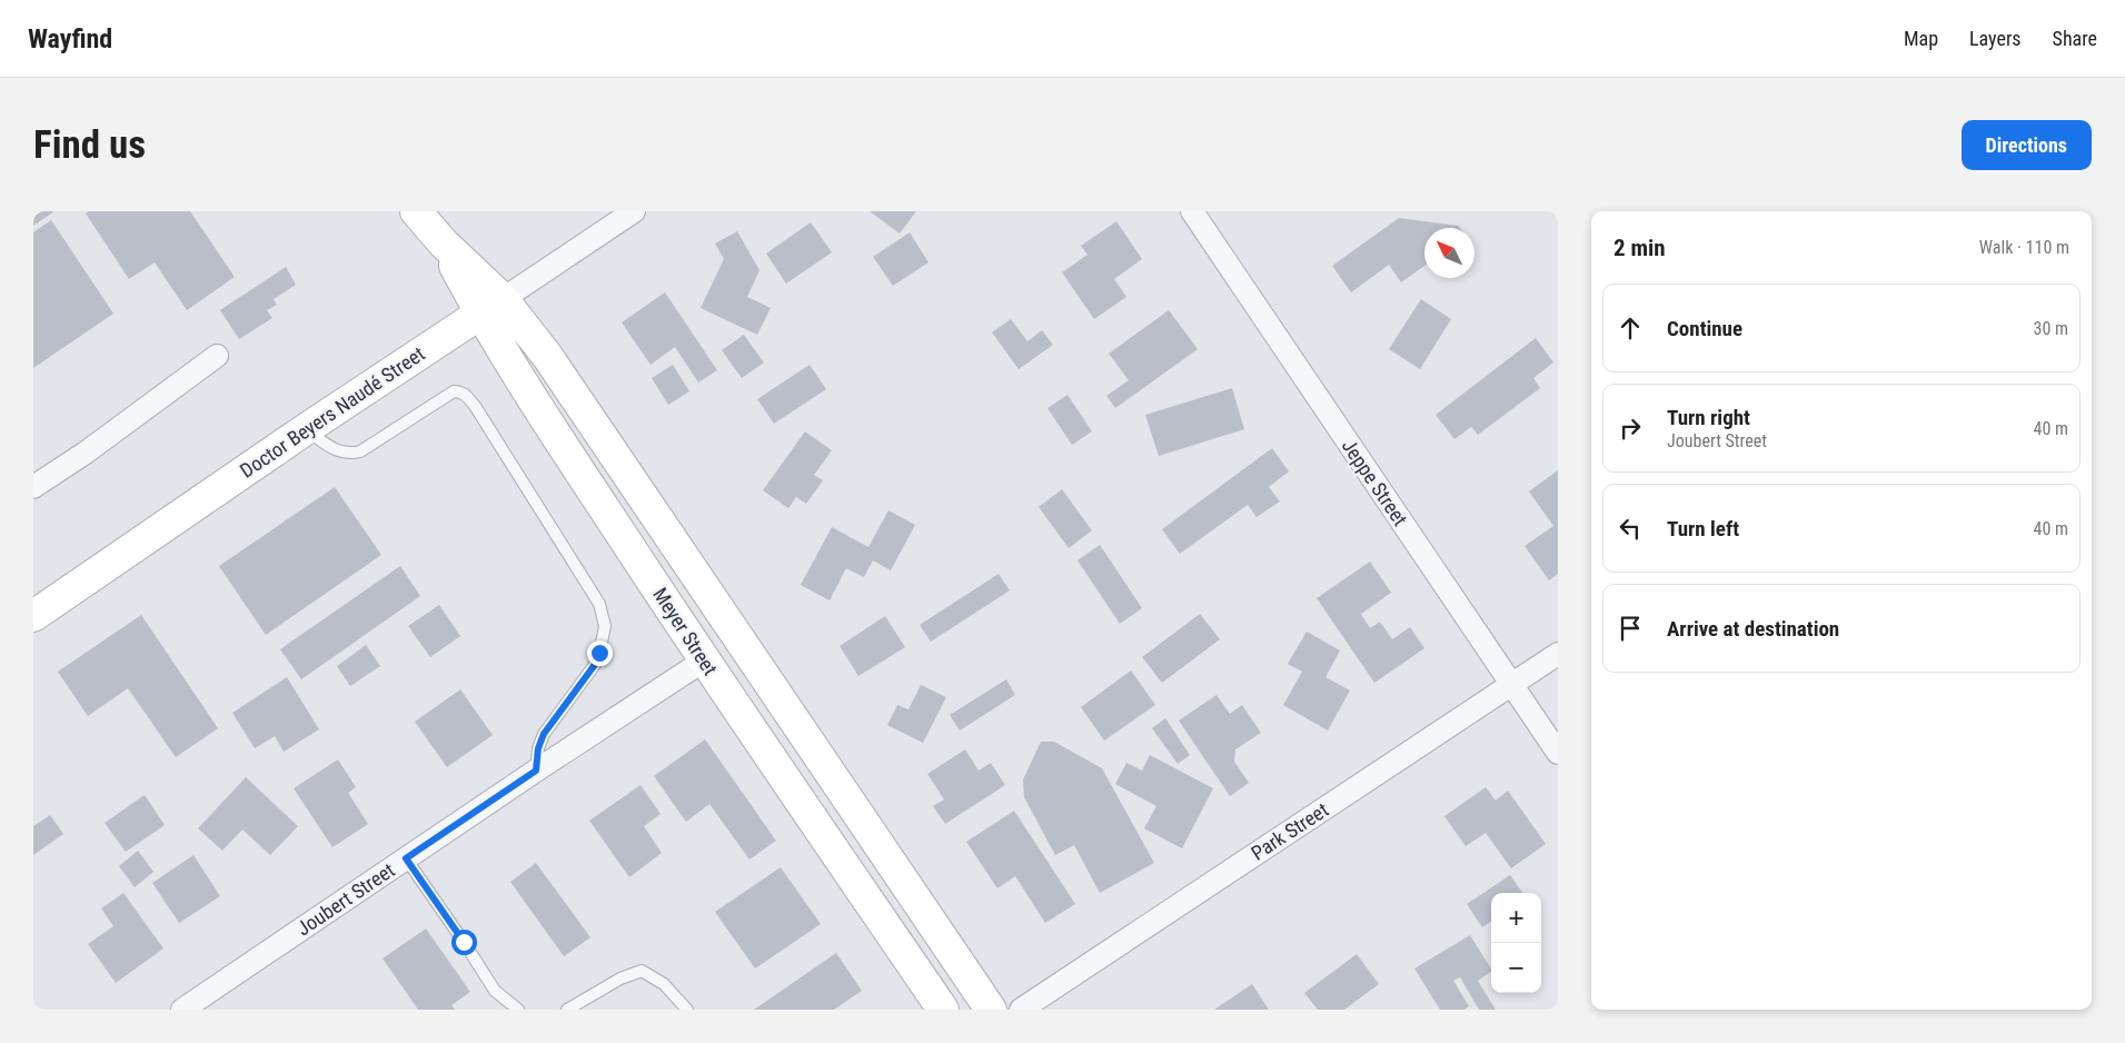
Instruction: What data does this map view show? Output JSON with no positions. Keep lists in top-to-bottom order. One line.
{"streets":{"main road":["Doctor Beyers Naudé Street","Meyer Street"],"street":["Jeppe Street","Park Street","Joubert Street"]},"crossings":[["Doctor Beyers Naudé Street","Meyer Street"],["Jeppe Street","Park Street"],["Meyer Street","Joubert Street"]],"north":"top left","page":{"header":"Wayfind","nav":["Map","Layers","Share"],"buttons":"Directions","title":"Find us","heading":["2 min","Walk · 110 m"],"list":[["Continue","30 m"],["Turn right","Joubert Street","40 m"],["Turn left","40 m"],"Arrive at destination"],"map_buttons":["+","−"]}}
